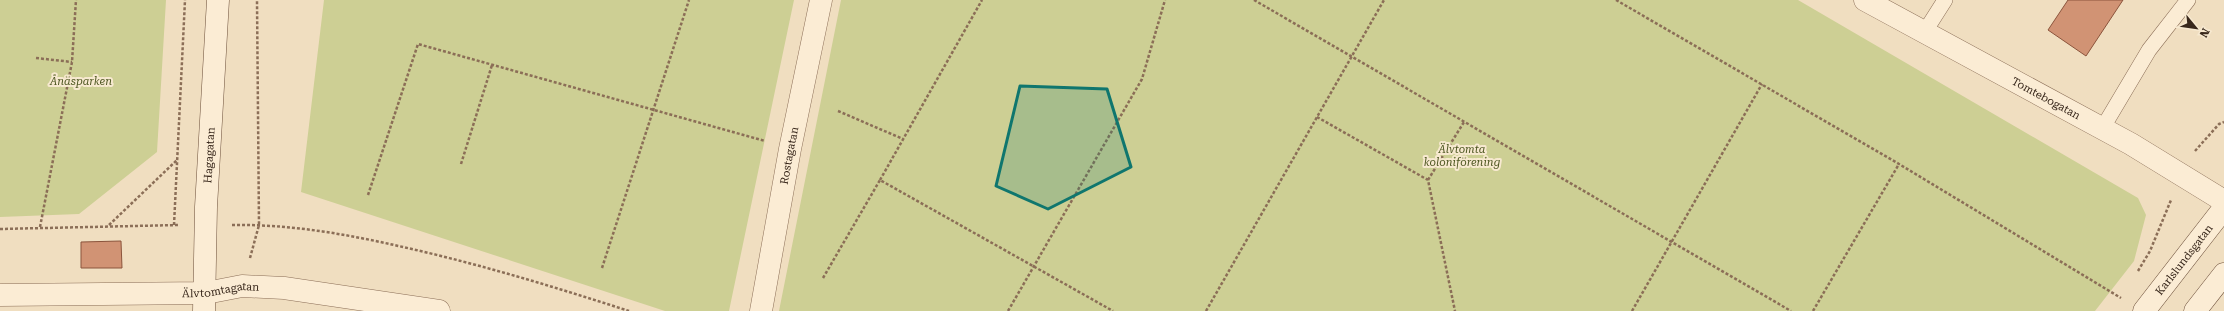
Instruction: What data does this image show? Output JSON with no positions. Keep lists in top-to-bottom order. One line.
{"streets":{"street":["Tomtebogatan","Hagagatan","Rostagatan","Karlslundsgatan","Älvtomtagatan"]},"crossings":[["Hagagatan","Älvtomtagatan"]],"parks":["Ånäsparken","Älvtomta koloniförening"],"north":"bottom right"}
